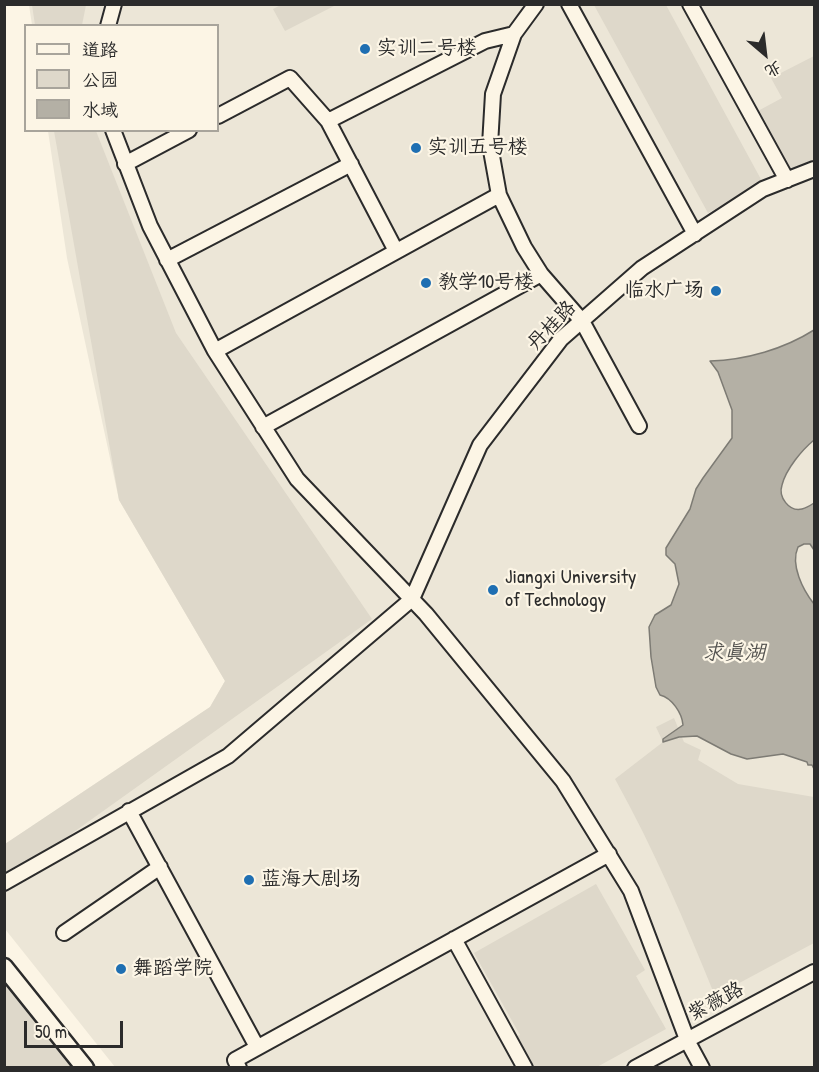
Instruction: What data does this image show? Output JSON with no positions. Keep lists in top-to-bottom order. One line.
{"streets":{"street":["丹桂路","紫薇路"]},"water":["求真湖"],"places":["实训二号楼","实训五号楼","教学10号楼","临水广场","Jiangxi University of Technology","蓝海大剧场","舞蹈学院"],"legend":["道路","公园","水域"],"scale_bar":"50 m","north":"bottom right"}
